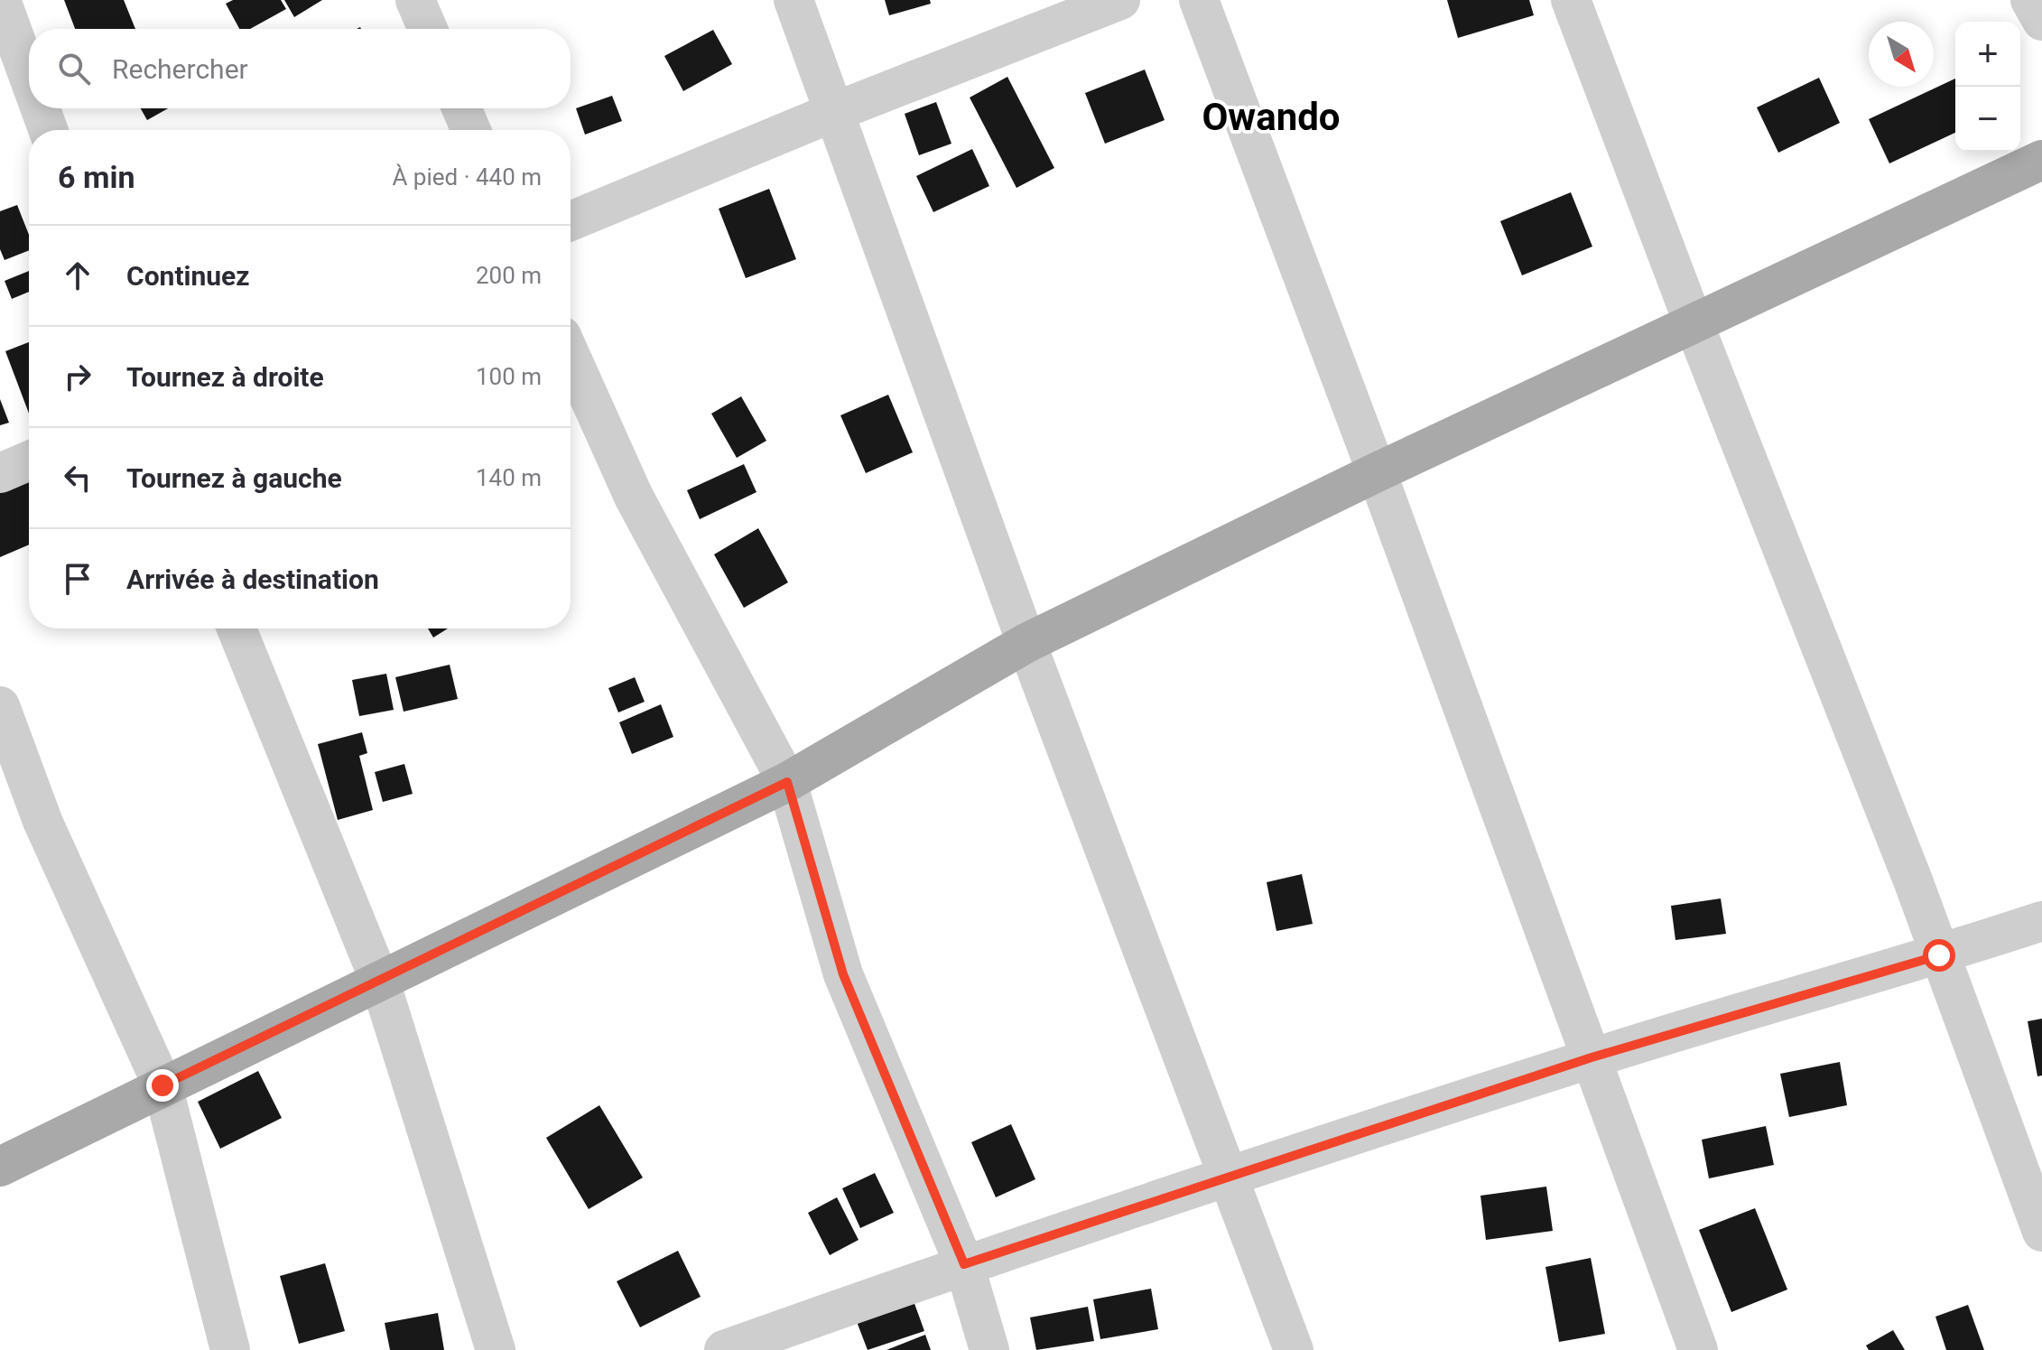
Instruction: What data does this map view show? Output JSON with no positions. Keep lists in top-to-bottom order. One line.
{"districts":["Owando"],"north":"bottom right","page":{"map_buttons":["+","−"],"search":"Rechercher","heading":["6 min","À pied · 440 m"],"list":[["Continuez","200 m"],["Tournez à droite","100 m"],["Tournez à gauche","140 m"],"Arrivée à destination"]}}
